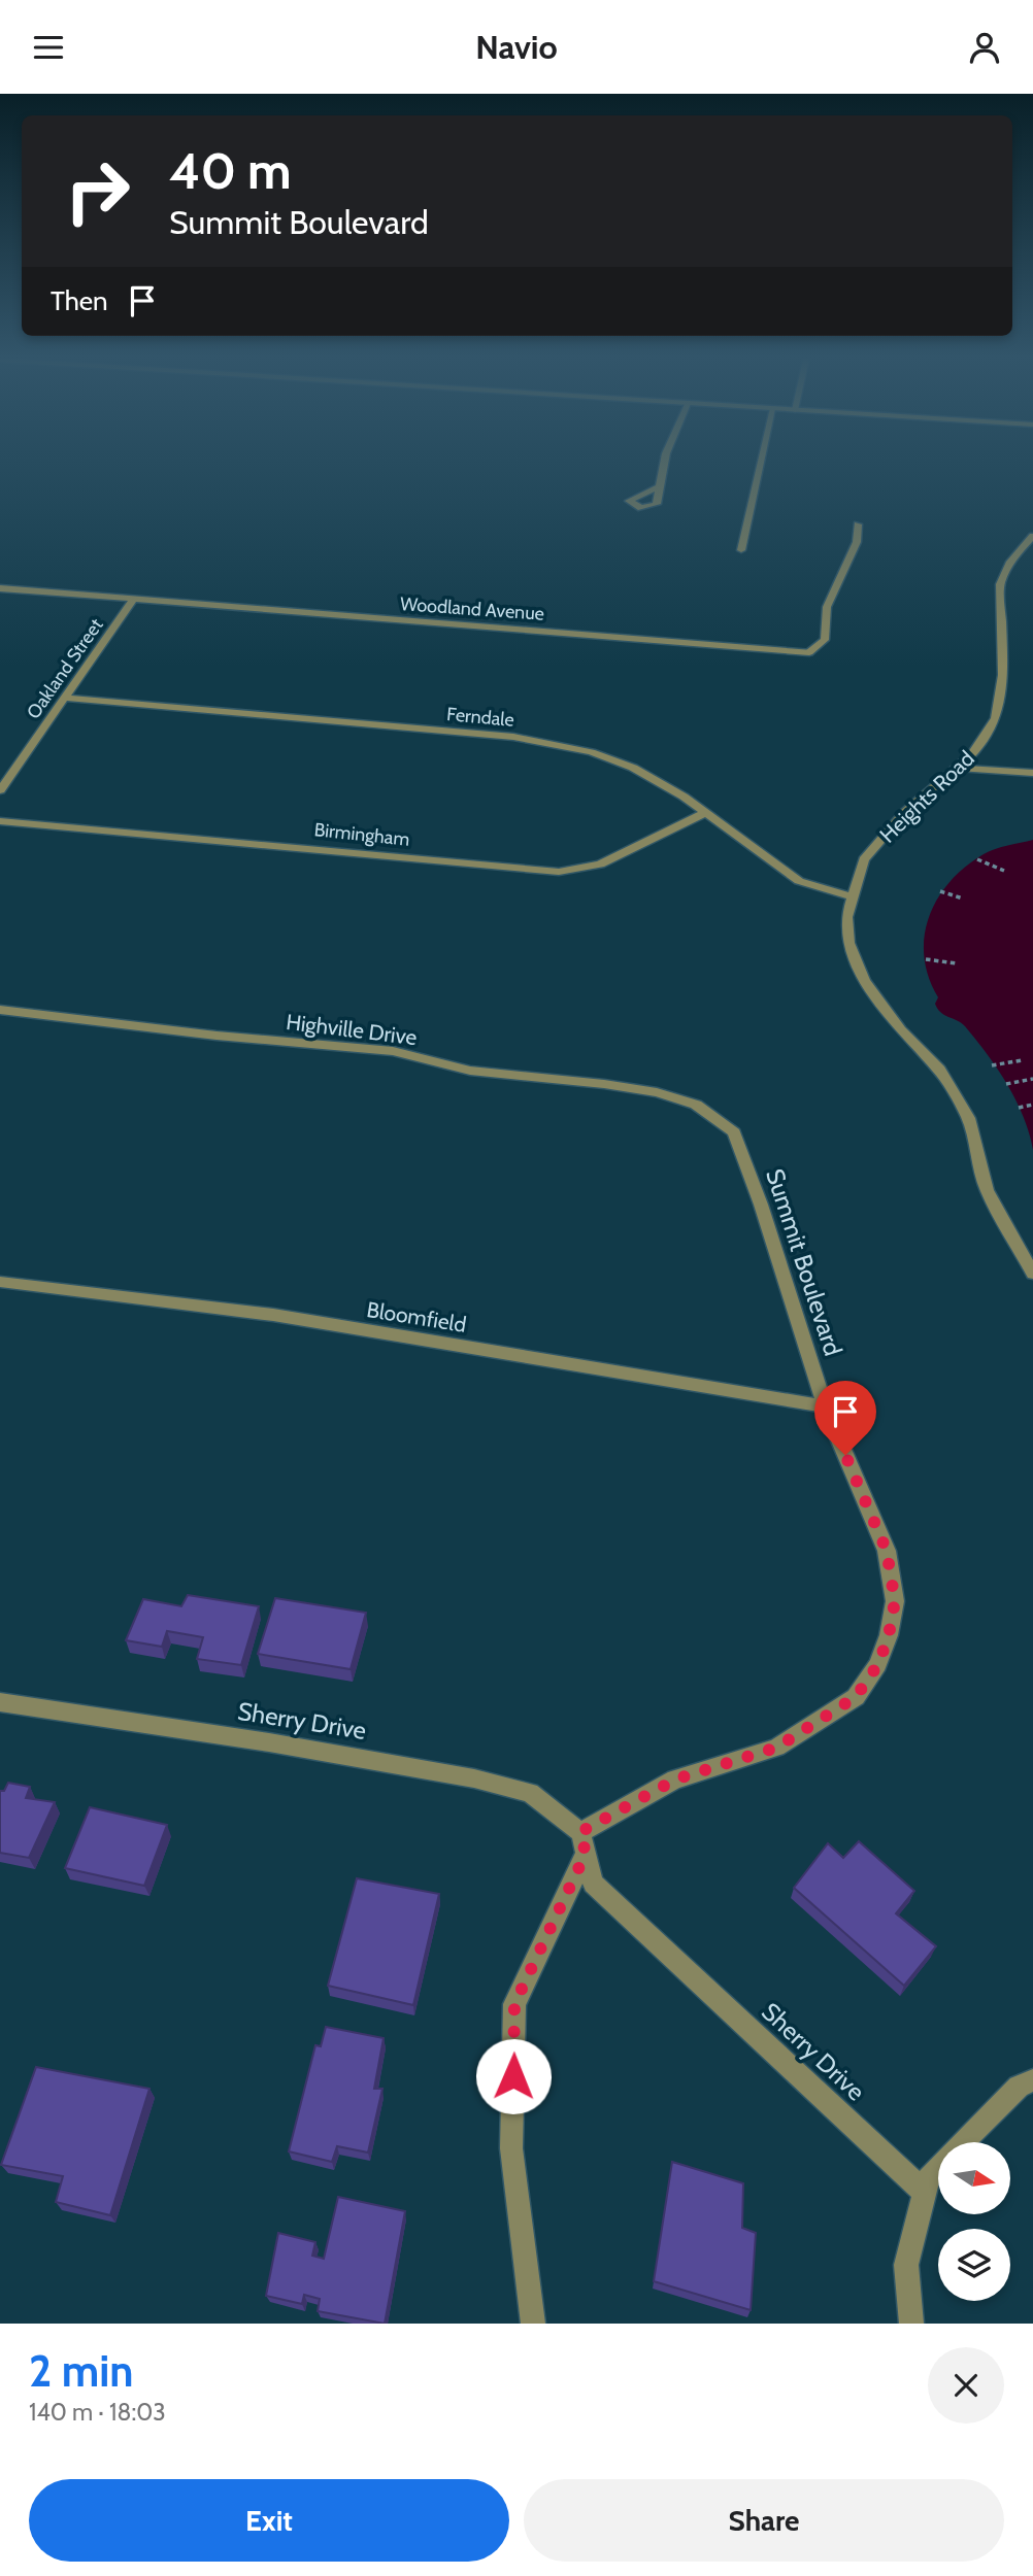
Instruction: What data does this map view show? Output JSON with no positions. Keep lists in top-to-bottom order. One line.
{"streets":{"street":["Woodland Avenue","Oakland Street","Ferndale","Heights Road","Birmingham","Highville Drive","Summit Boulevard","Bloomfield","Sherry Drive"]},"crossings":[["Woodland Avenue","Oakland Street"],["Oakland Street","Ferndale"],["Ferndale","Heights Road"],["Ferndale","Birmingham"],["Highville Drive","Summit Boulevard"],["Summit Boulevard","Bloomfield"],["Summit Boulevard","Sherry Drive"]],"north":"right","page":{"header":"Navio","turn":["40 m","Summit Boulevard"],"then":"Then","heading":["2 min","140 m · 18:03"],"buttons":["Exit","Share"]}}
